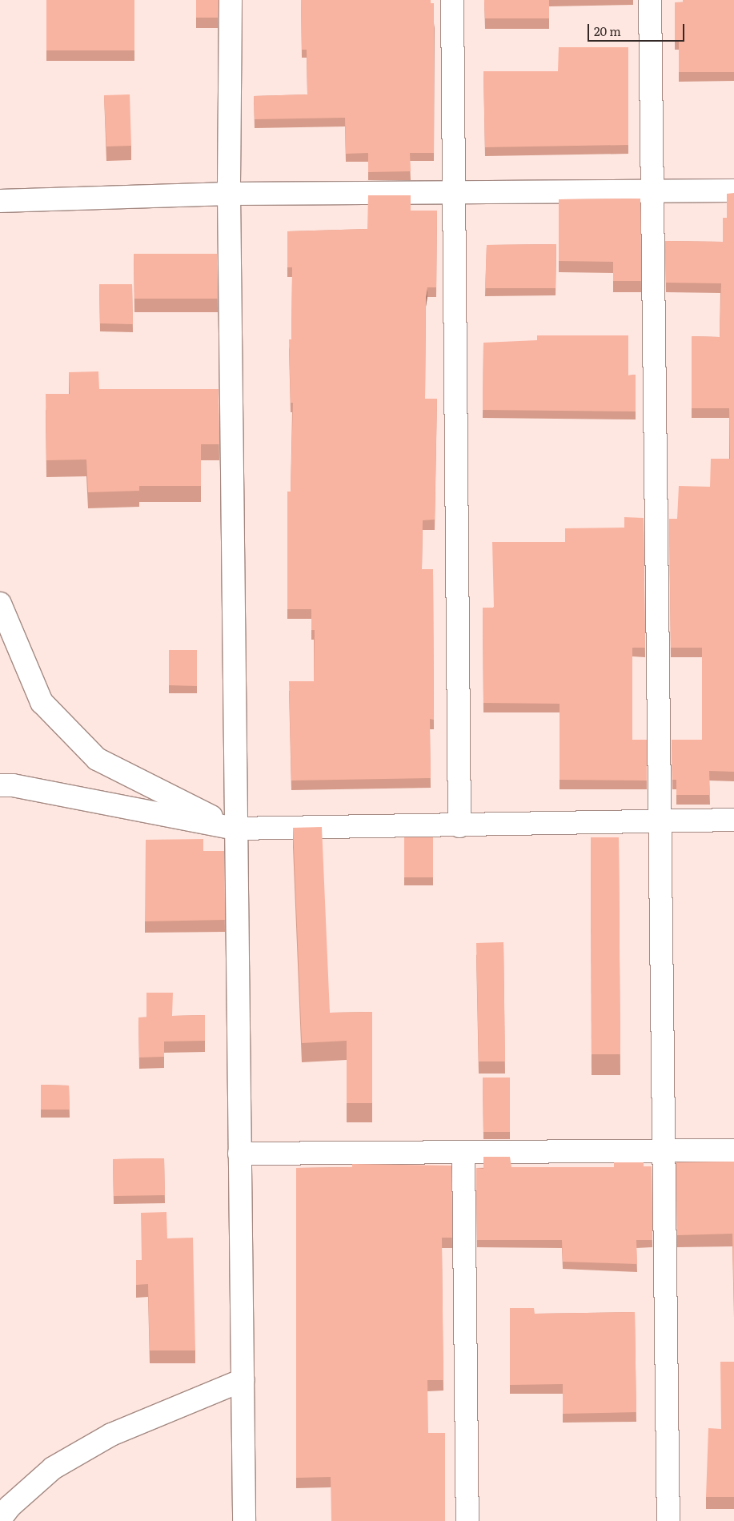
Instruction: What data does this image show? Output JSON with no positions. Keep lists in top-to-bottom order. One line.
{"scale_bar":"20 m"}
